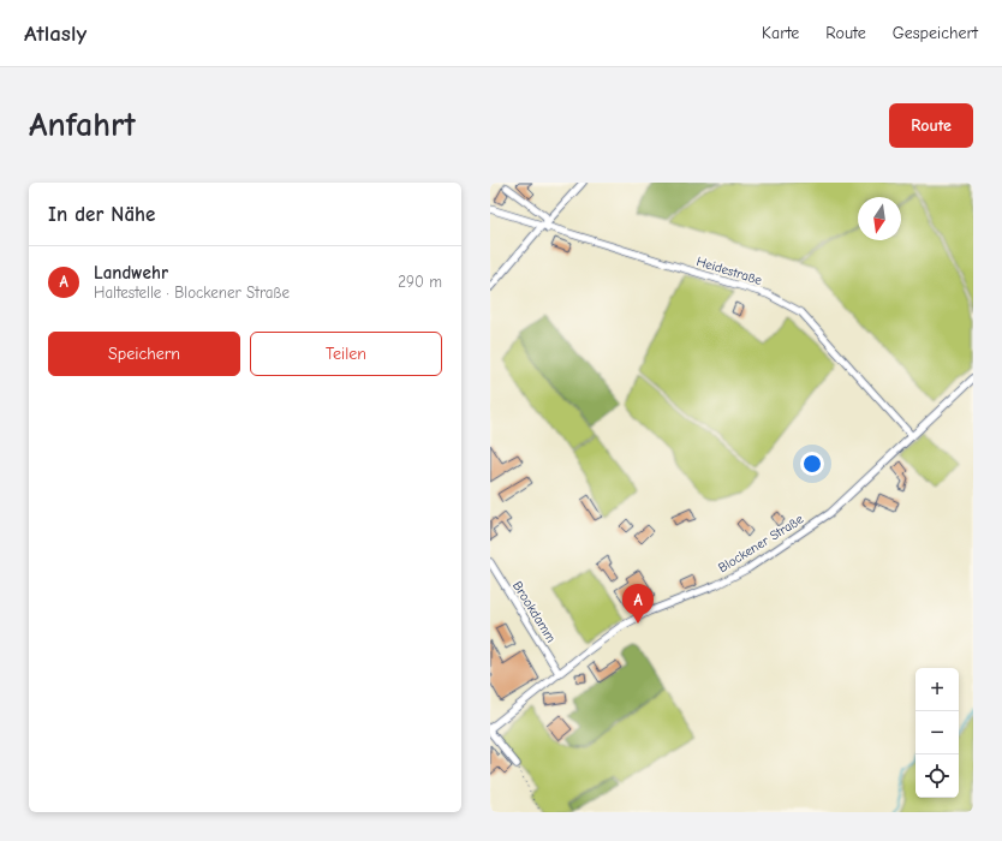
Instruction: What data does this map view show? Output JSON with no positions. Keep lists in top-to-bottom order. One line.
{"streets":{"street":["Heidestraße","Blockener Straße","Brookdamm"]},"crossings":[["Heidestraße","Blockener Straße"],["Blockener Straße","Brookdamm"]],"north":"bottom","page":{"header":"Atlasly","nav":["Karte","Route","Gespeichert"],"buttons":["Route",["Speichern","Teilen"]],"title":"Anfahrt","heading":"In der Nähe","list":[{"mark":"A","name":"Landwehr","note":"Haltestelle · Blockener Straße","value":"290 m"}],"pins":"A","map_buttons":["+","−"]}}
